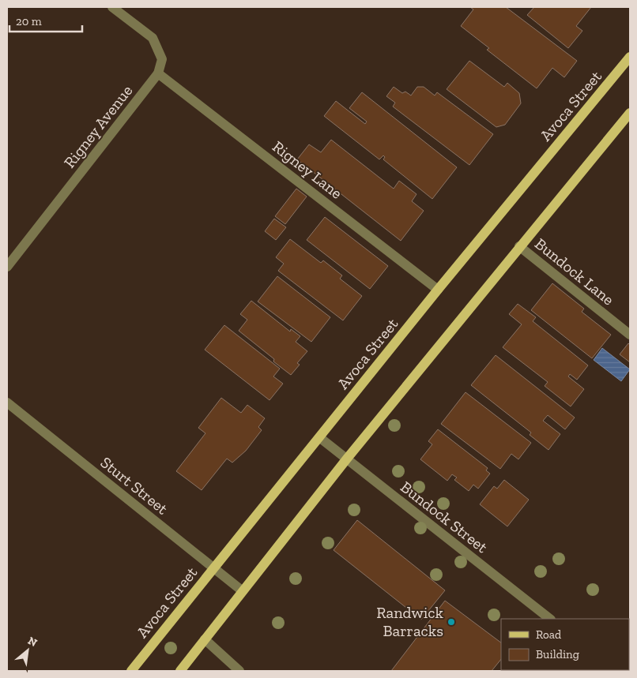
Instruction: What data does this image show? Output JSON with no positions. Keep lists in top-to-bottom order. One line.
{"streets":{"main road":["Avoca Street"],"street":["Rigney Avenue","Rigney Lane","Bundock Lane","Sturt Street","Bundock Street"]},"crossings":[["Avoca Street","Rigney Lane"],["Avoca Street","Sturt Street"],["Avoca Street","Bundock Street"],["Rigney Avenue","Rigney Lane"]],"places":["Randwick Barracks"],"legend":["Road","Building"],"scale_bar":"20 m","north":"top right"}
